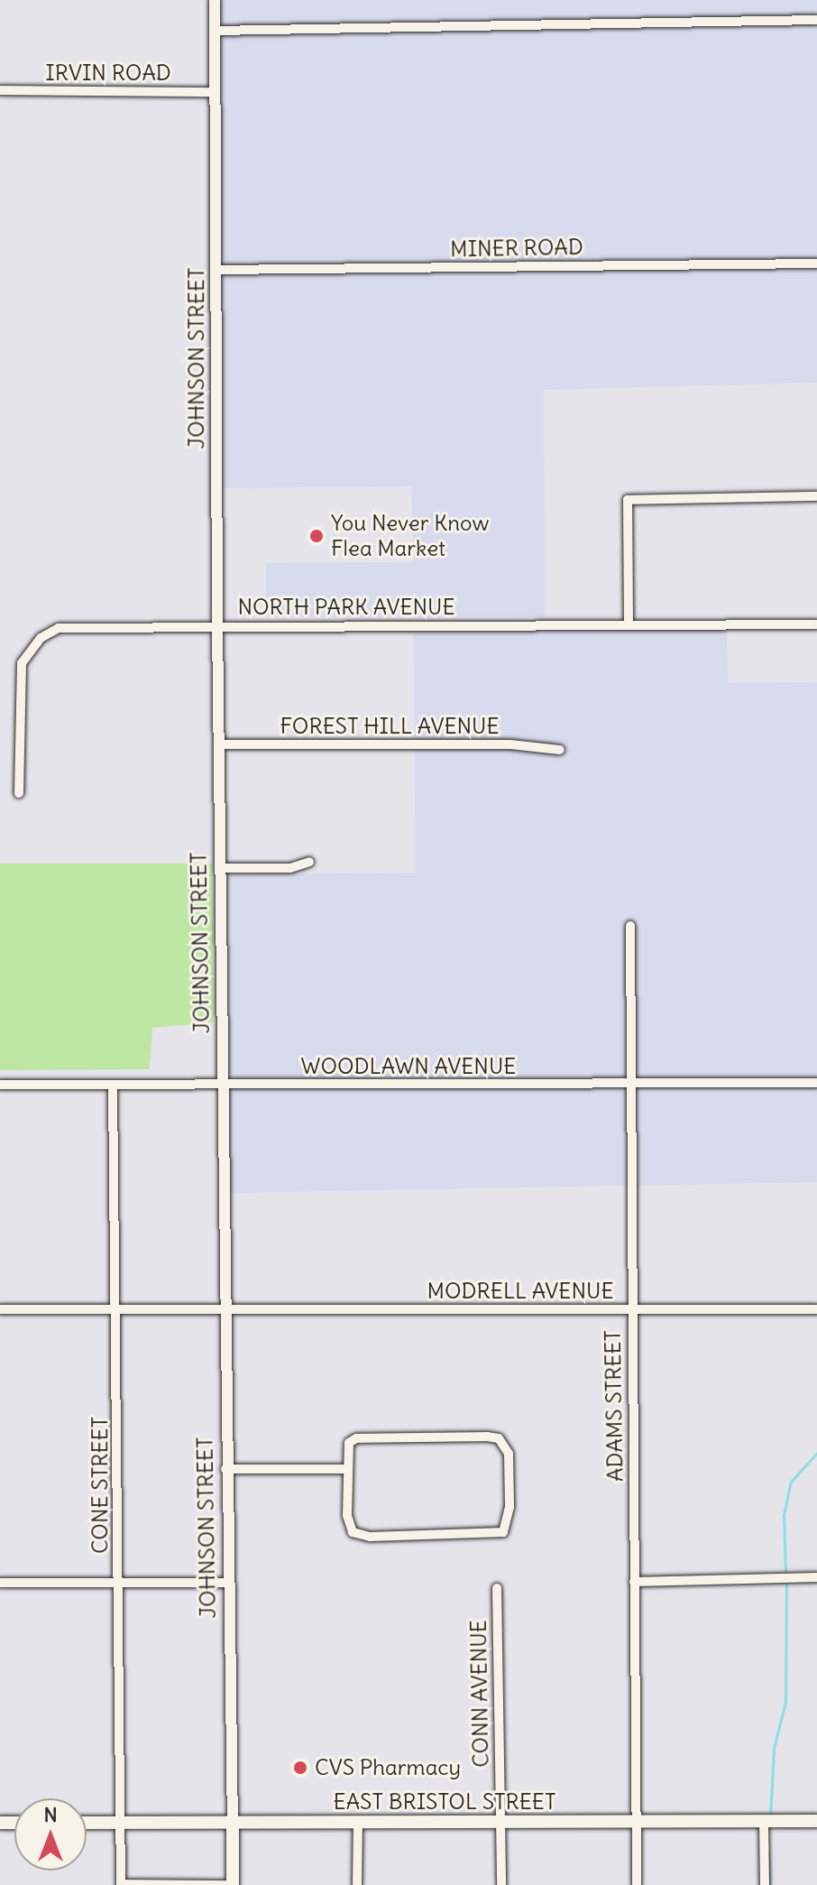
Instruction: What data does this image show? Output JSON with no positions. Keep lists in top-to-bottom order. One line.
{"streets":{"main road":["JOHNSON STREET","EAST BRISTOL STREET"],"street":["IRVIN ROAD","MINER ROAD","NORTH PARK AVENUE","FOREST HILL AVENUE","WOODLAWN AVENUE","MODRELL AVENUE","ADAMS STREET","CONE STREET","CONN AVENUE"]},"crossings":[["IRVIN ROAD","JOHNSON STREET"],["MINER ROAD","JOHNSON STREET"],["JOHNSON STREET","NORTH PARK AVENUE"],["JOHNSON STREET","FOREST HILL AVENUE"],["JOHNSON STREET","WOODLAWN AVENUE"],["JOHNSON STREET","MODRELL AVENUE"],["JOHNSON STREET","EAST BRISTOL STREET"],["WOODLAWN AVENUE","ADAMS STREET"],["WOODLAWN AVENUE","CONE STREET"],["MODRELL AVENUE","ADAMS STREET"],["MODRELL AVENUE","CONE STREET"],["ADAMS STREET","EAST BRISTOL STREET"],["CONE STREET","EAST BRISTOL STREET"],["CONN AVENUE","EAST BRISTOL STREET"]],"places":["You Never Know Flea Market","CVS Pharmacy"],"north":"top"}
